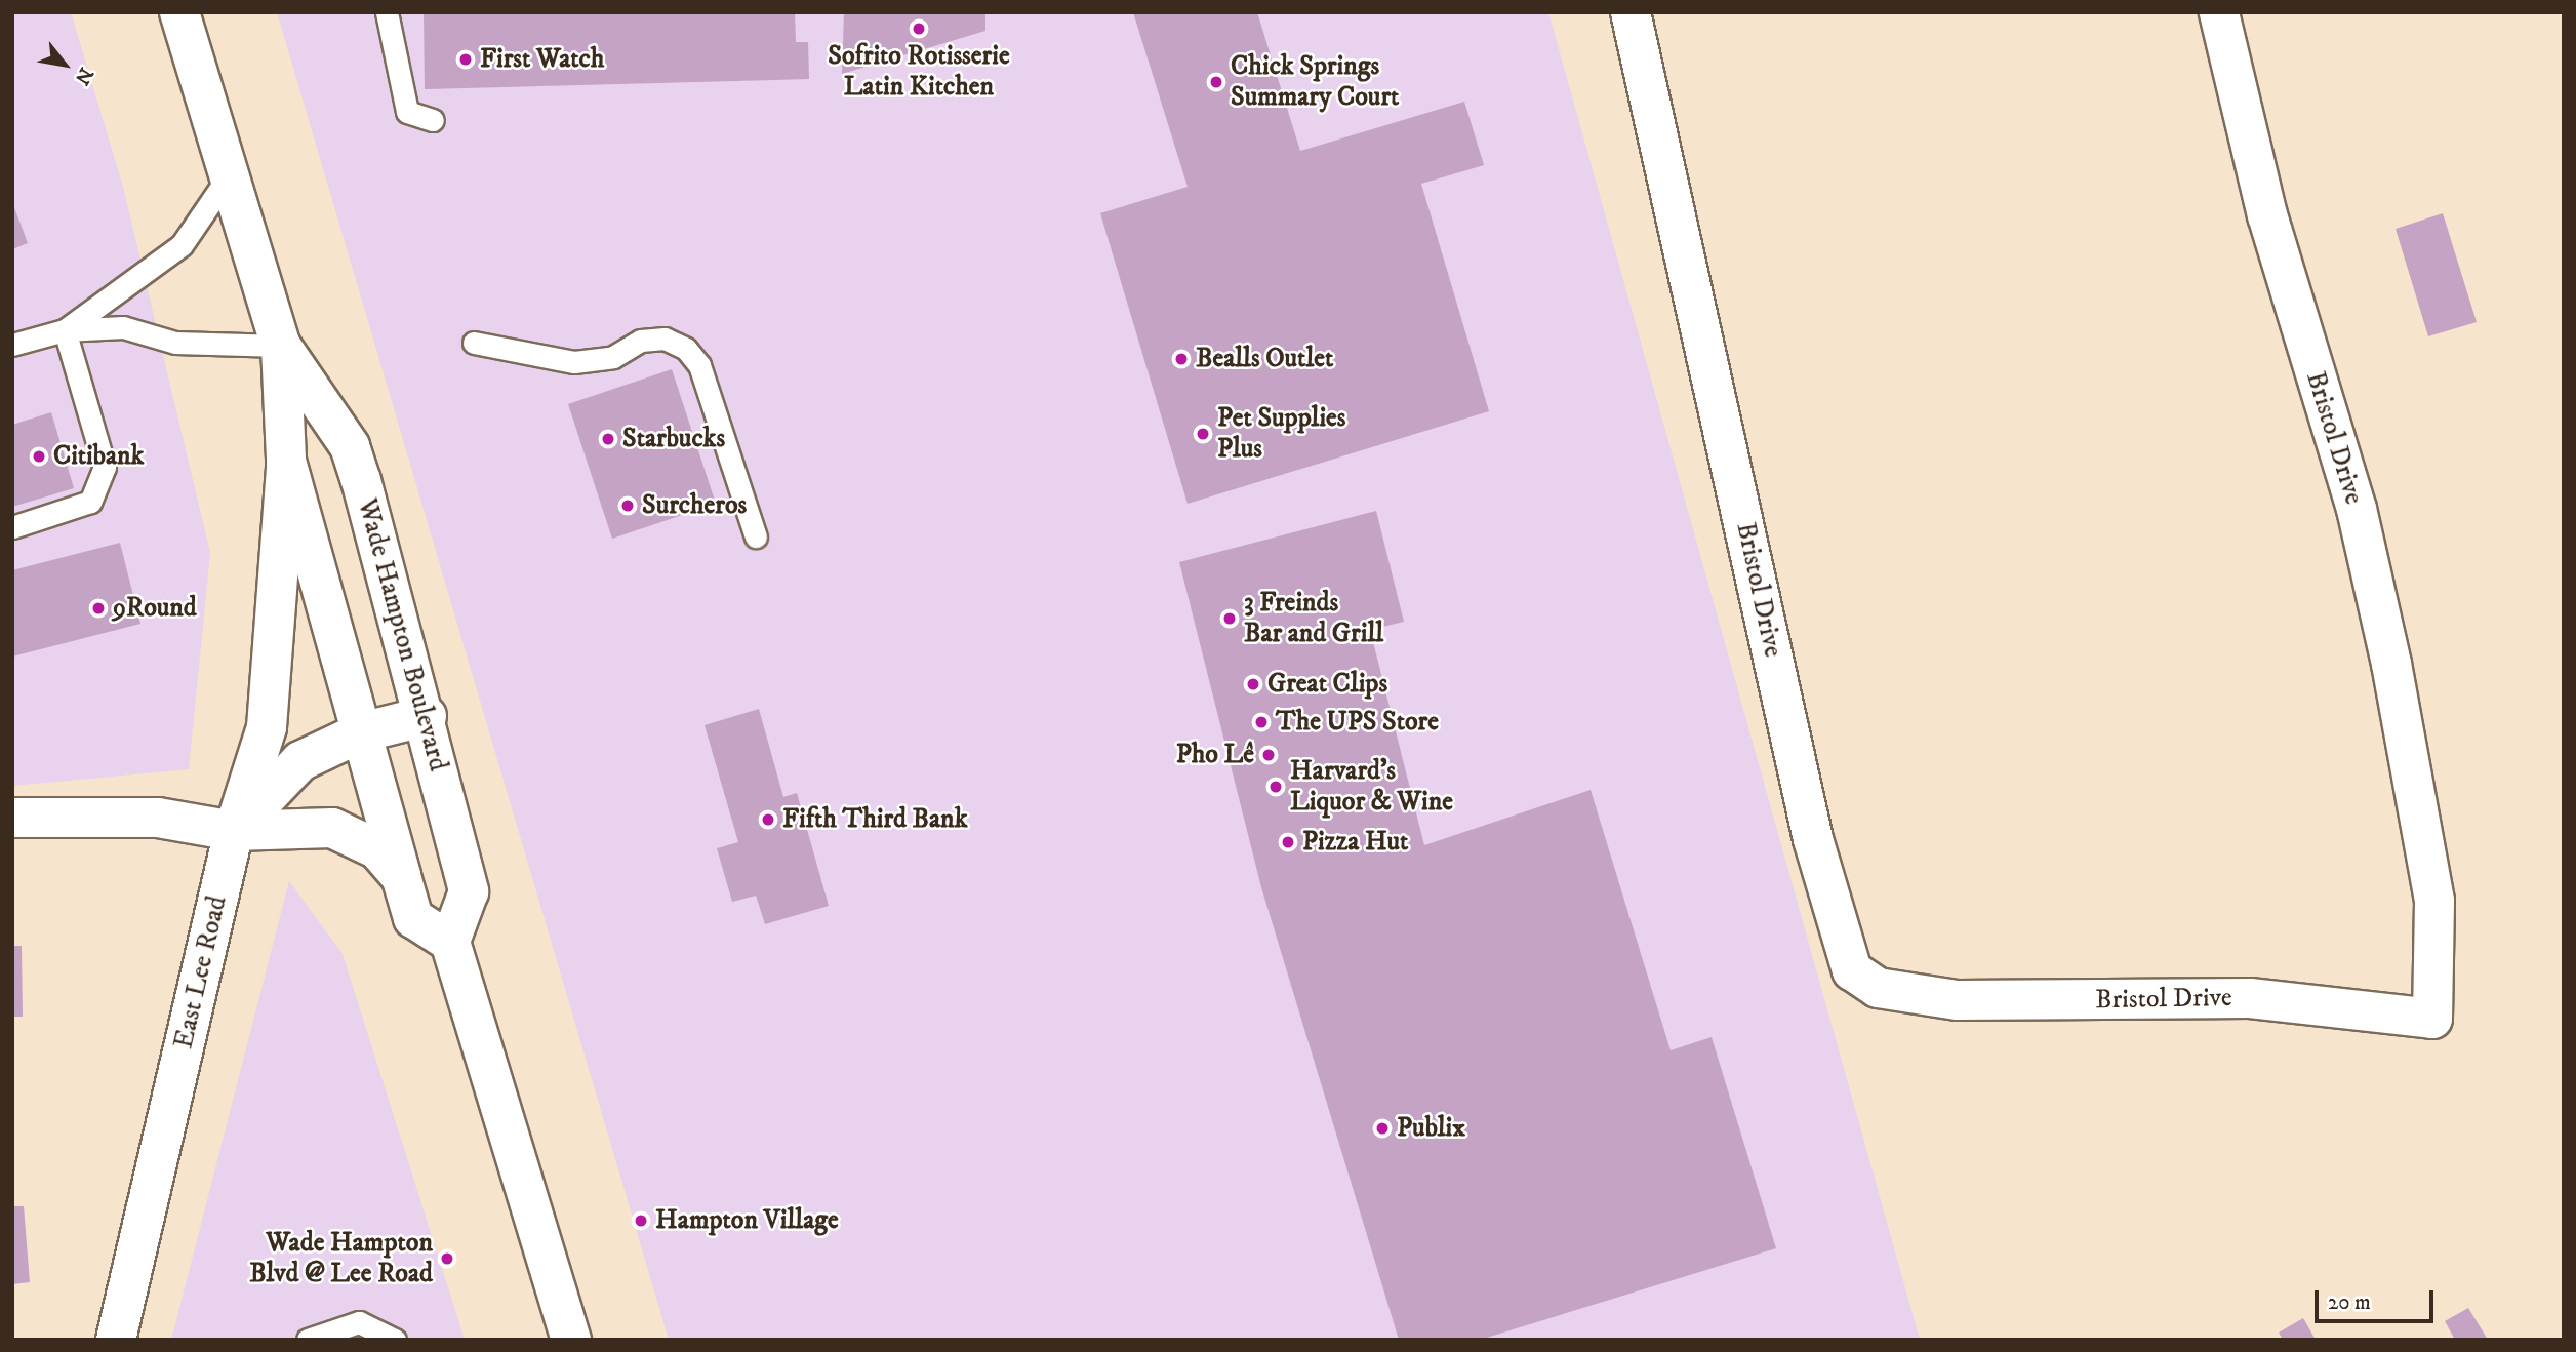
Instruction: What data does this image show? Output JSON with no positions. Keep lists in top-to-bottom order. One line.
{"streets":{"street":["Bristol Drive","Wade Hampton Boulevard","East Lee Road"]},"crossings":[["Wade Hampton Boulevard","East Lee Road"]],"places":["Sofrito Rotisserie Latin Kitchen","First Watch","Chick Springs Summary Court","Bealls Outlet","Pet Supplies Plus","Starbucks","Citibank","Surcheros","9Round","3 Freinds Bar and Grill","Great Clips","The UPS Store","Pho Lê","Harvard's Liquor & Wine","Fifth Third Bank","Pizza Hut","Publix","Hampton Village","Wade Hampton Blvd @ Lee Road"],"scale_bar":"20 m","north":"bottom right"}
